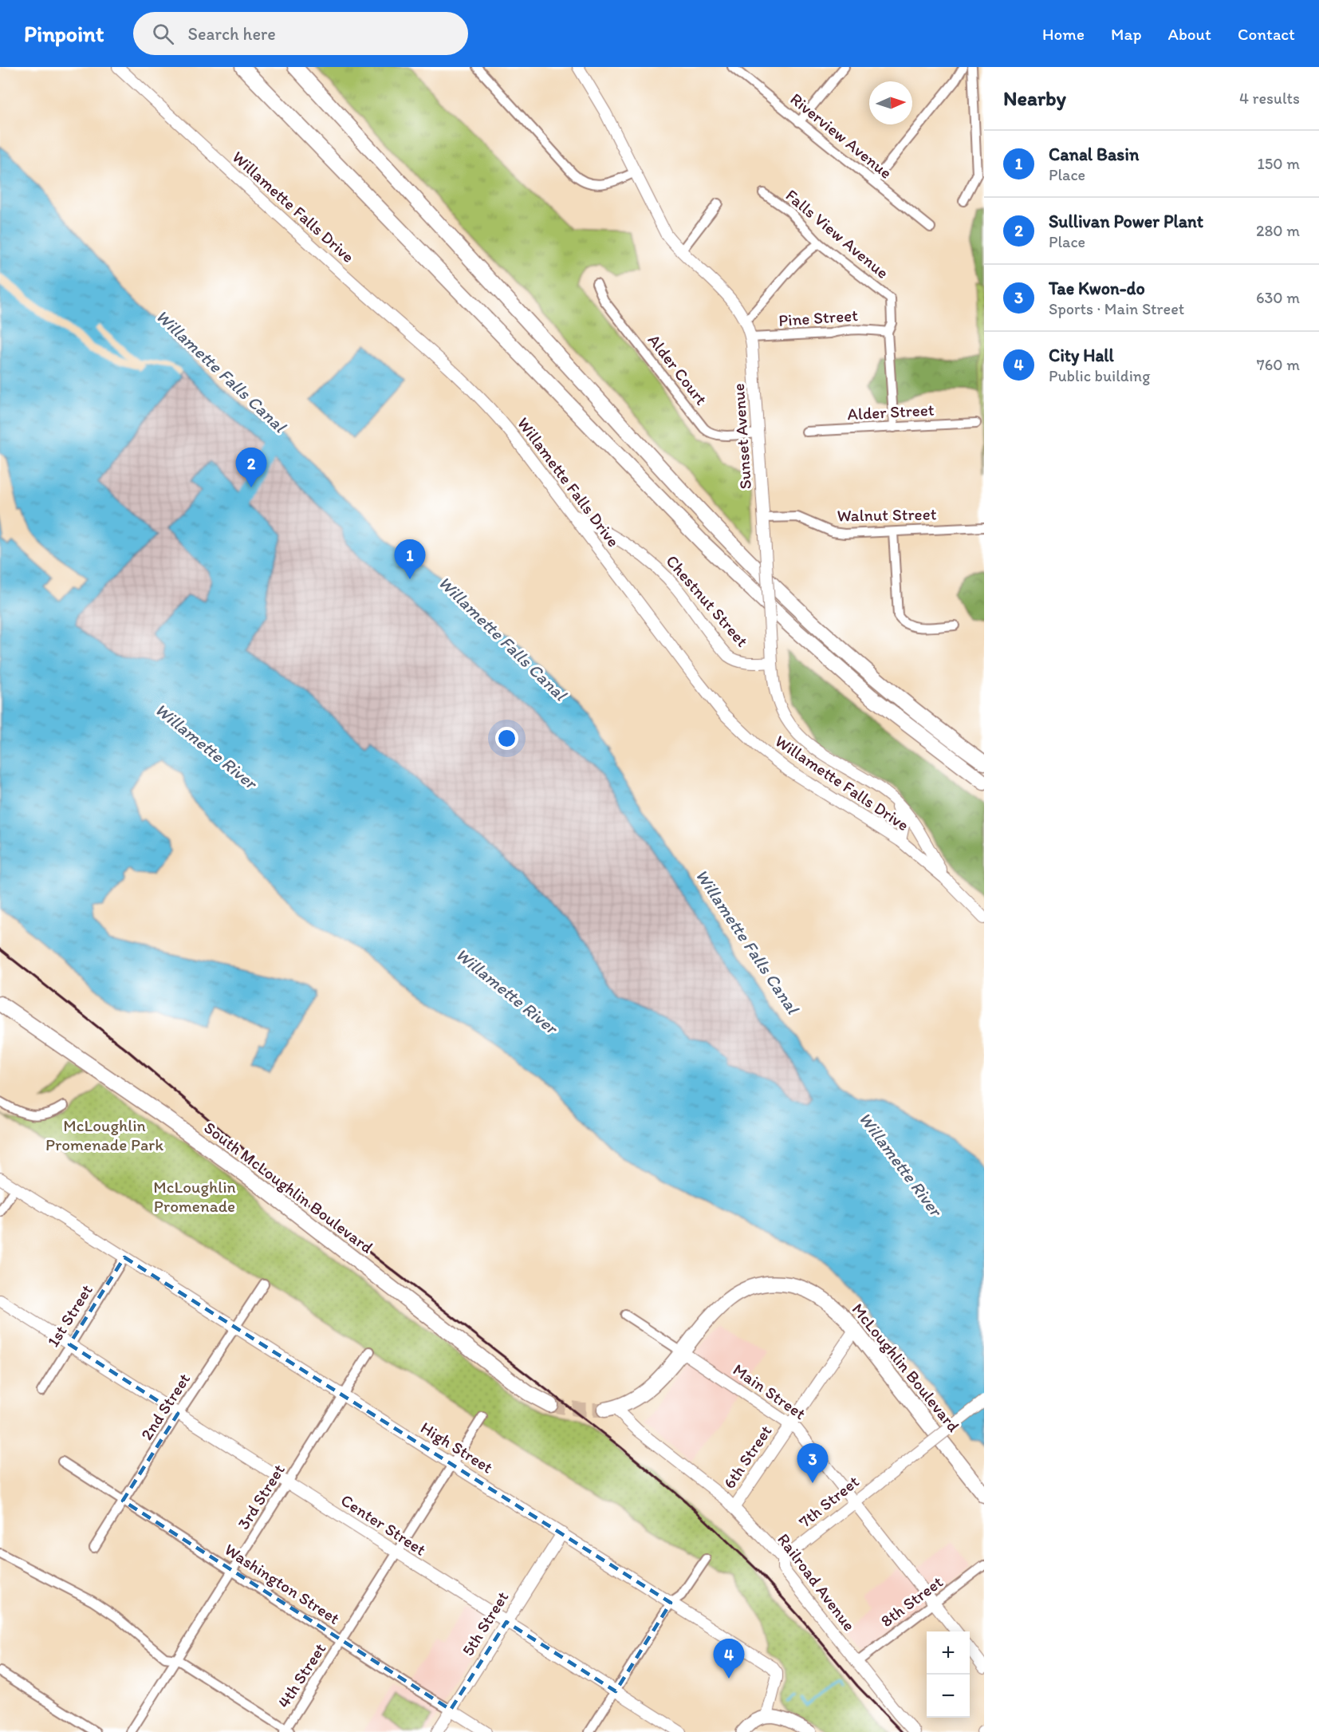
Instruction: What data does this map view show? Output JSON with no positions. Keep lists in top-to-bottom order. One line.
{"streets":{"highway":["South McLoughlin Boulevard","McLoughlin Boulevard"],"street":["Riverview Avenue","Willamette Falls Drive","Falls View Avenue","Pine Street","Alder Court","Alder Street","Sunset Avenue","Walnut Street","Chestnut Street","1st Street","Main Street","2nd Street","High Street","6th Street","3rd Street","7th Street","Center Street","Railroad Avenue","Washington Street","8th Street","5th Street","4th Street"]},"crossings":[["Willamette Falls Drive","Sunset Avenue"],["Willamette Falls Drive","Chestnut Street"],["Falls View Avenue","Pine Street"],["Pine Street","Sunset Avenue"],["Alder Court","Sunset Avenue"],["Sunset Avenue","Walnut Street"],["Sunset Avenue","Chestnut Street"],["1st Street","High Street"],["1st Street","Center Street"],["McLoughlin Boulevard","Main Street"],["McLoughlin Boulevard","6th Street"],["McLoughlin Boulevard","Railroad Avenue"],["Main Street","6th Street"],["Main Street","7th Street"],["Main Street","8th Street"],["2nd Street","High Street"],["2nd Street","Center Street"],["2nd Street","Washington Street"],["High Street","3rd Street"],["High Street","5th Street"],["High Street","4th Street"],["6th Street","Railroad Avenue"],["3rd Street","Center Street"],["3rd Street","Washington Street"],["7th Street","Railroad Avenue"],["Center Street","5th Street"],["Center Street","4th Street"],["Railroad Avenue","8th Street"],["Washington Street","5th Street"],["Washington Street","4th Street"]],"water":["Willamette Falls Canal","Willamette River"],"parks":["McLoughlin Promenade Park","McLoughlin Promenade"],"north":"right","page":{"header":"Pinpoint","search":"Search here","nav":["Home","Map","About","Contact"],"heading":["Nearby","4 results"],"list":[{"mark":"1","name":"Canal Basin","note":"Place","value":"150 m"},{"mark":"2","name":"Sullivan Power Plant","note":"Place","value":"280 m"},{"mark":"3","name":"Tae Kwon-do","note":"Sports · Main Street","value":"630 m"},{"mark":"4","name":"City Hall","note":"Public building","value":"760 m"}],"pins":["2","1","3","4"],"map_buttons":["+","−"]}}
